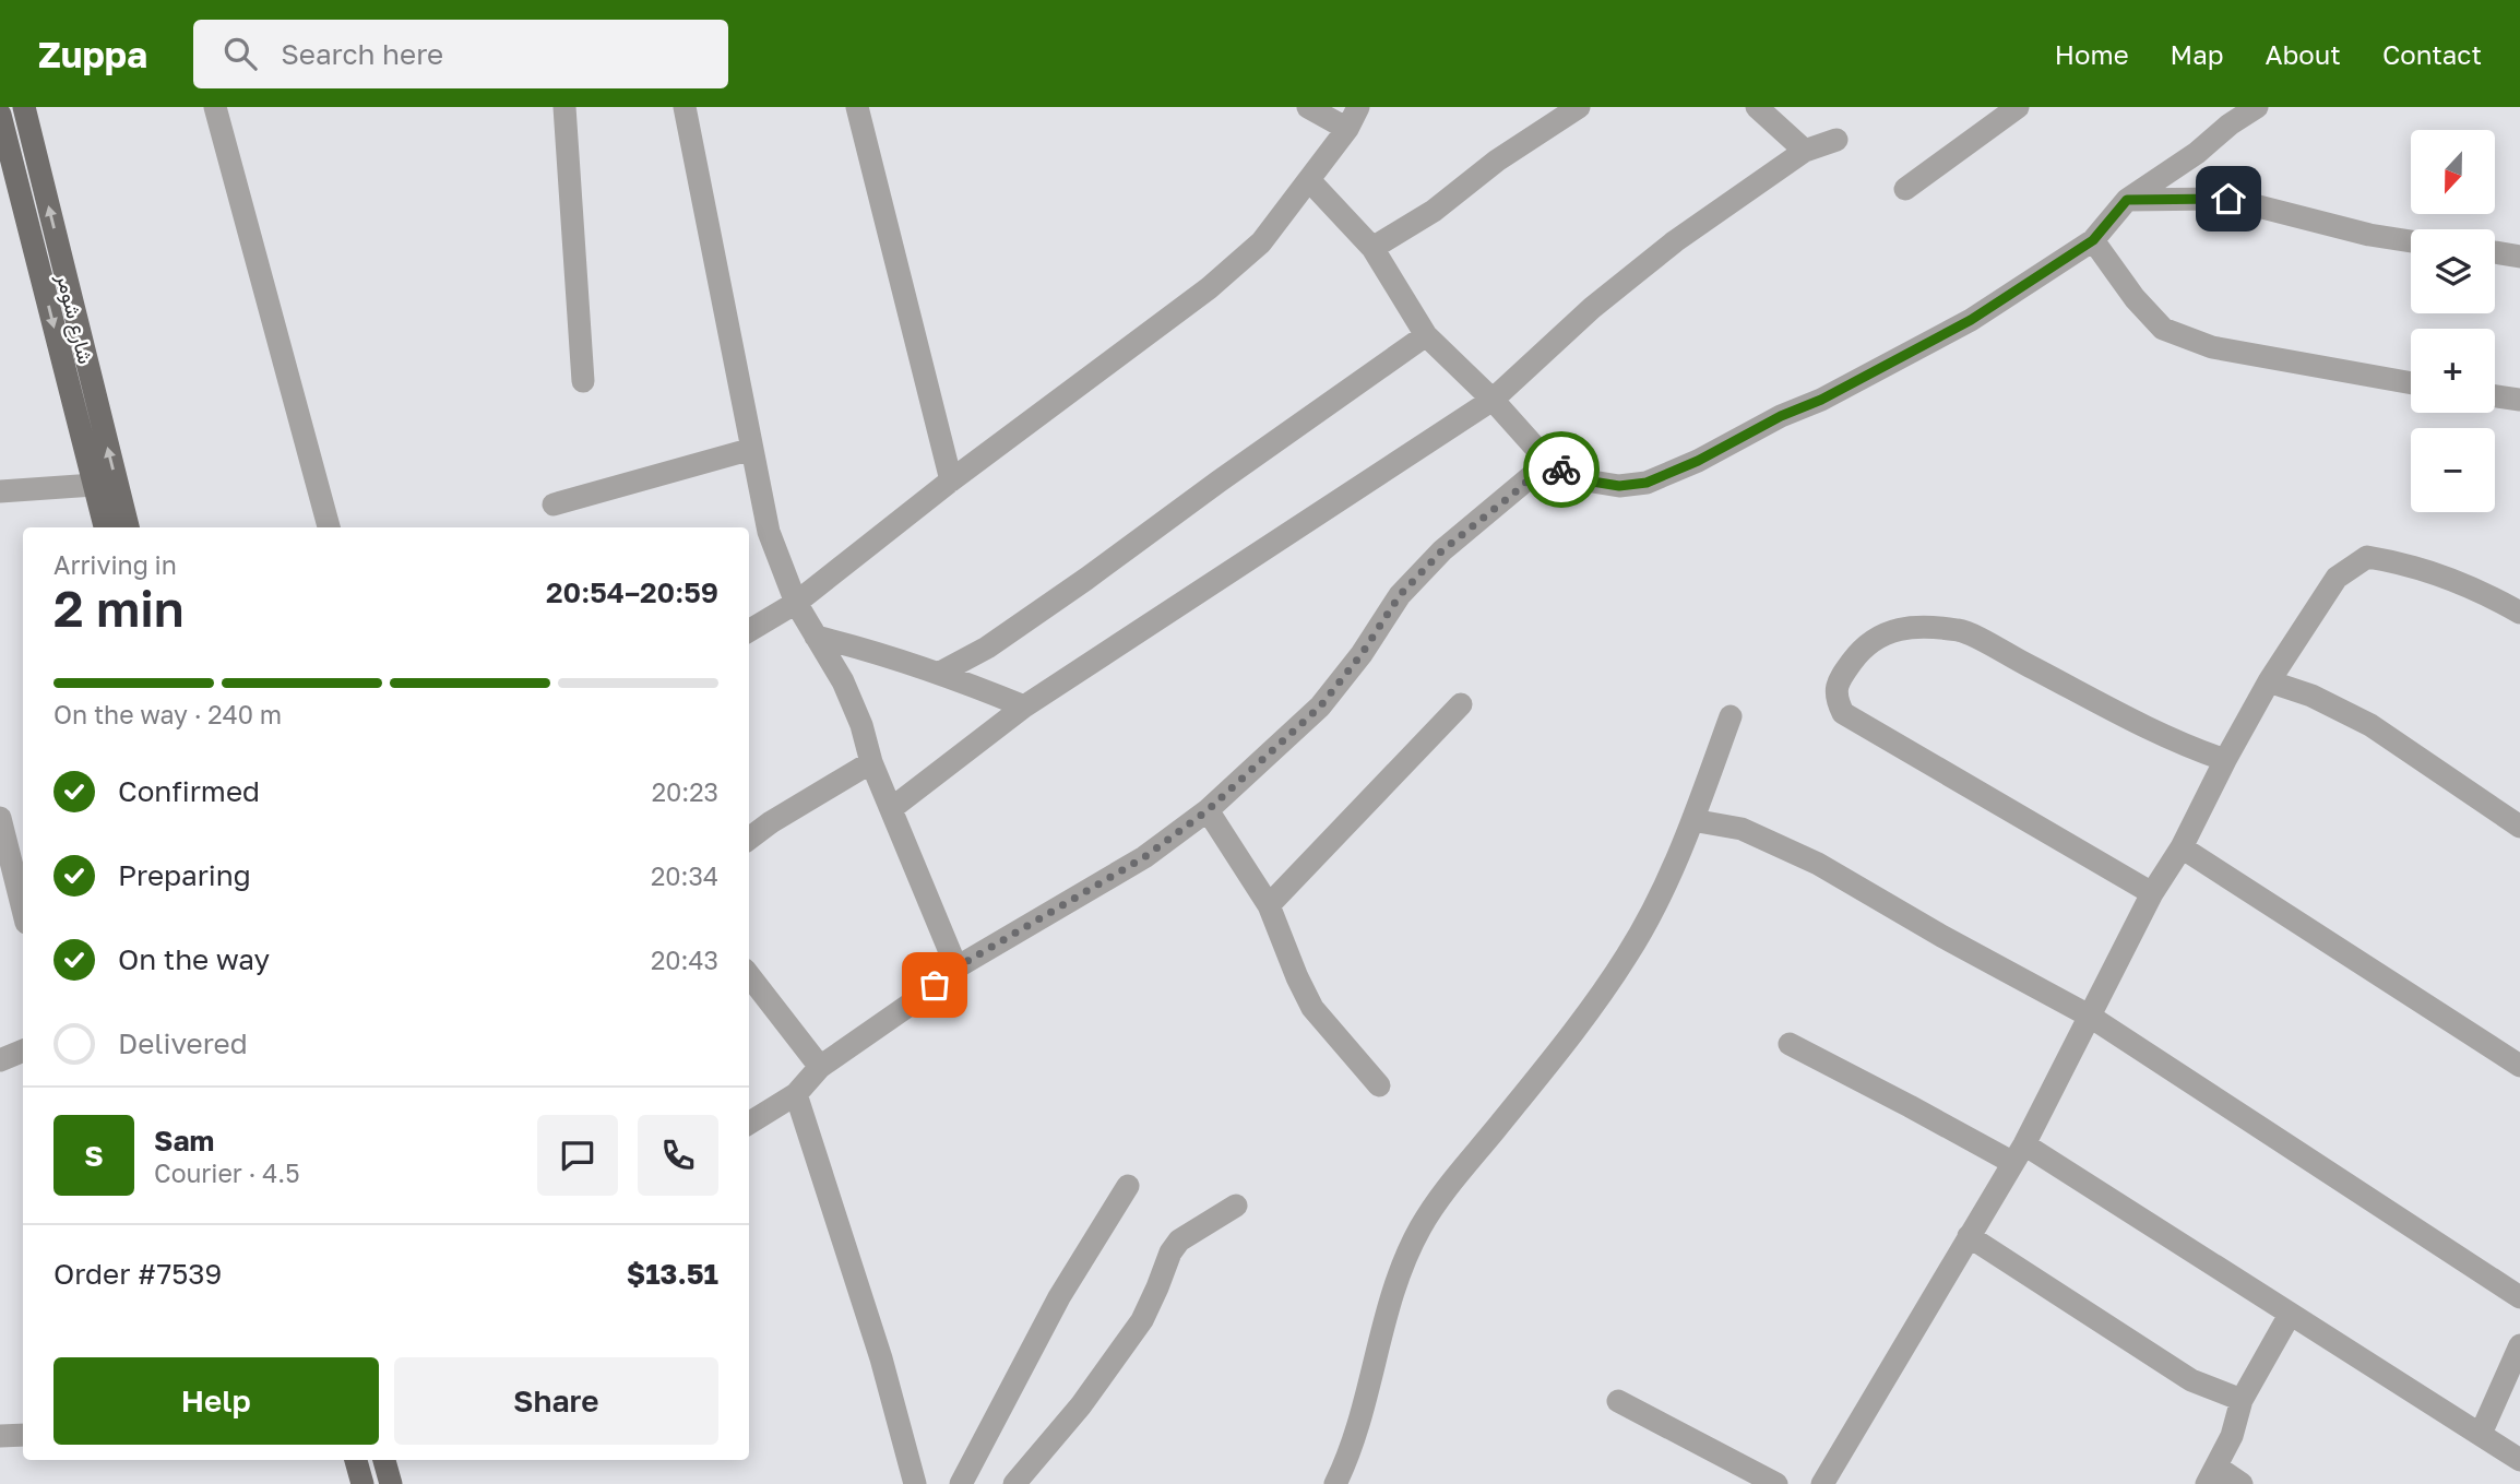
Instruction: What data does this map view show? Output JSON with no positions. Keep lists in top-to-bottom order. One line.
{"streets":{"main road":["شارع شومر"]},"north":"bottom","page":{"header":"Zuppa","search":"Search here","nav":["Home","Map","About","Contact"],"map_buttons":["+","−"],"heading":["2 min","Arriving in","20:54–20:59"],"panel":["Sam","Courier · 4.5","Order #7539","$13.51"],"bar":"On the way · 240 m","list":[["Confirmed","20:23"],["Preparing","20:34"],["On the way","20:43"],"Delivered"],"round":"S","buttons":["Help","Share"]}}
